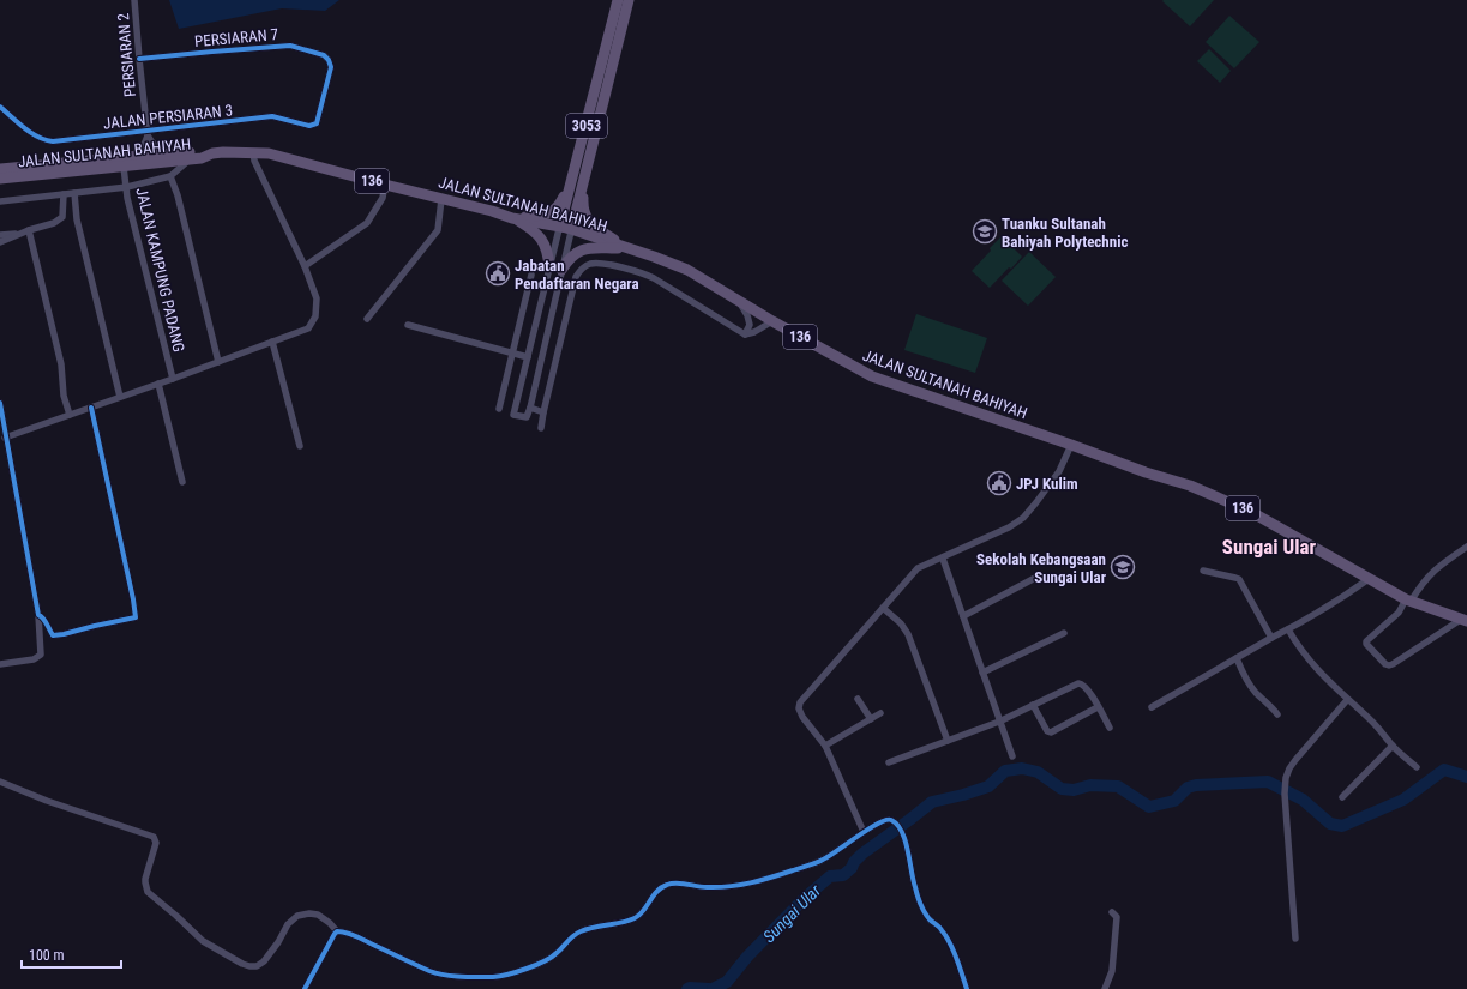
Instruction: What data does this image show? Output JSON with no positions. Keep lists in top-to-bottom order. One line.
{"streets":{"main road":["3053","JALAN SULTANAH BAHIYAH","136"],"street":["PERSIARAN 7","PERSIARAN 2","JALAN PERSIARAN 3","JALAN KAMPUNG PADANG"]},"crossings":[["PERSIARAN 7","PERSIARAN 2"],["PERSIARAN 7","JALAN PERSIARAN 3"],["PERSIARAN 2","JALAN PERSIARAN 3"],["3053","JALAN SULTANAH BAHIYAH"],["JALAN SULTANAH BAHIYAH","JALAN KAMPUNG PADANG"]],"districts":["Sungai Ular"],"water":["Sungai Ular"],"places":{"school or university":["Tuanku Sultanah Bahiyah Polytechnic","Sekolah Kebangsaan Sungai Ular"],"public building":["Jabatan Pendaftaran Negara","JPJ Kulim"]},"scale_bar":"100 m"}
